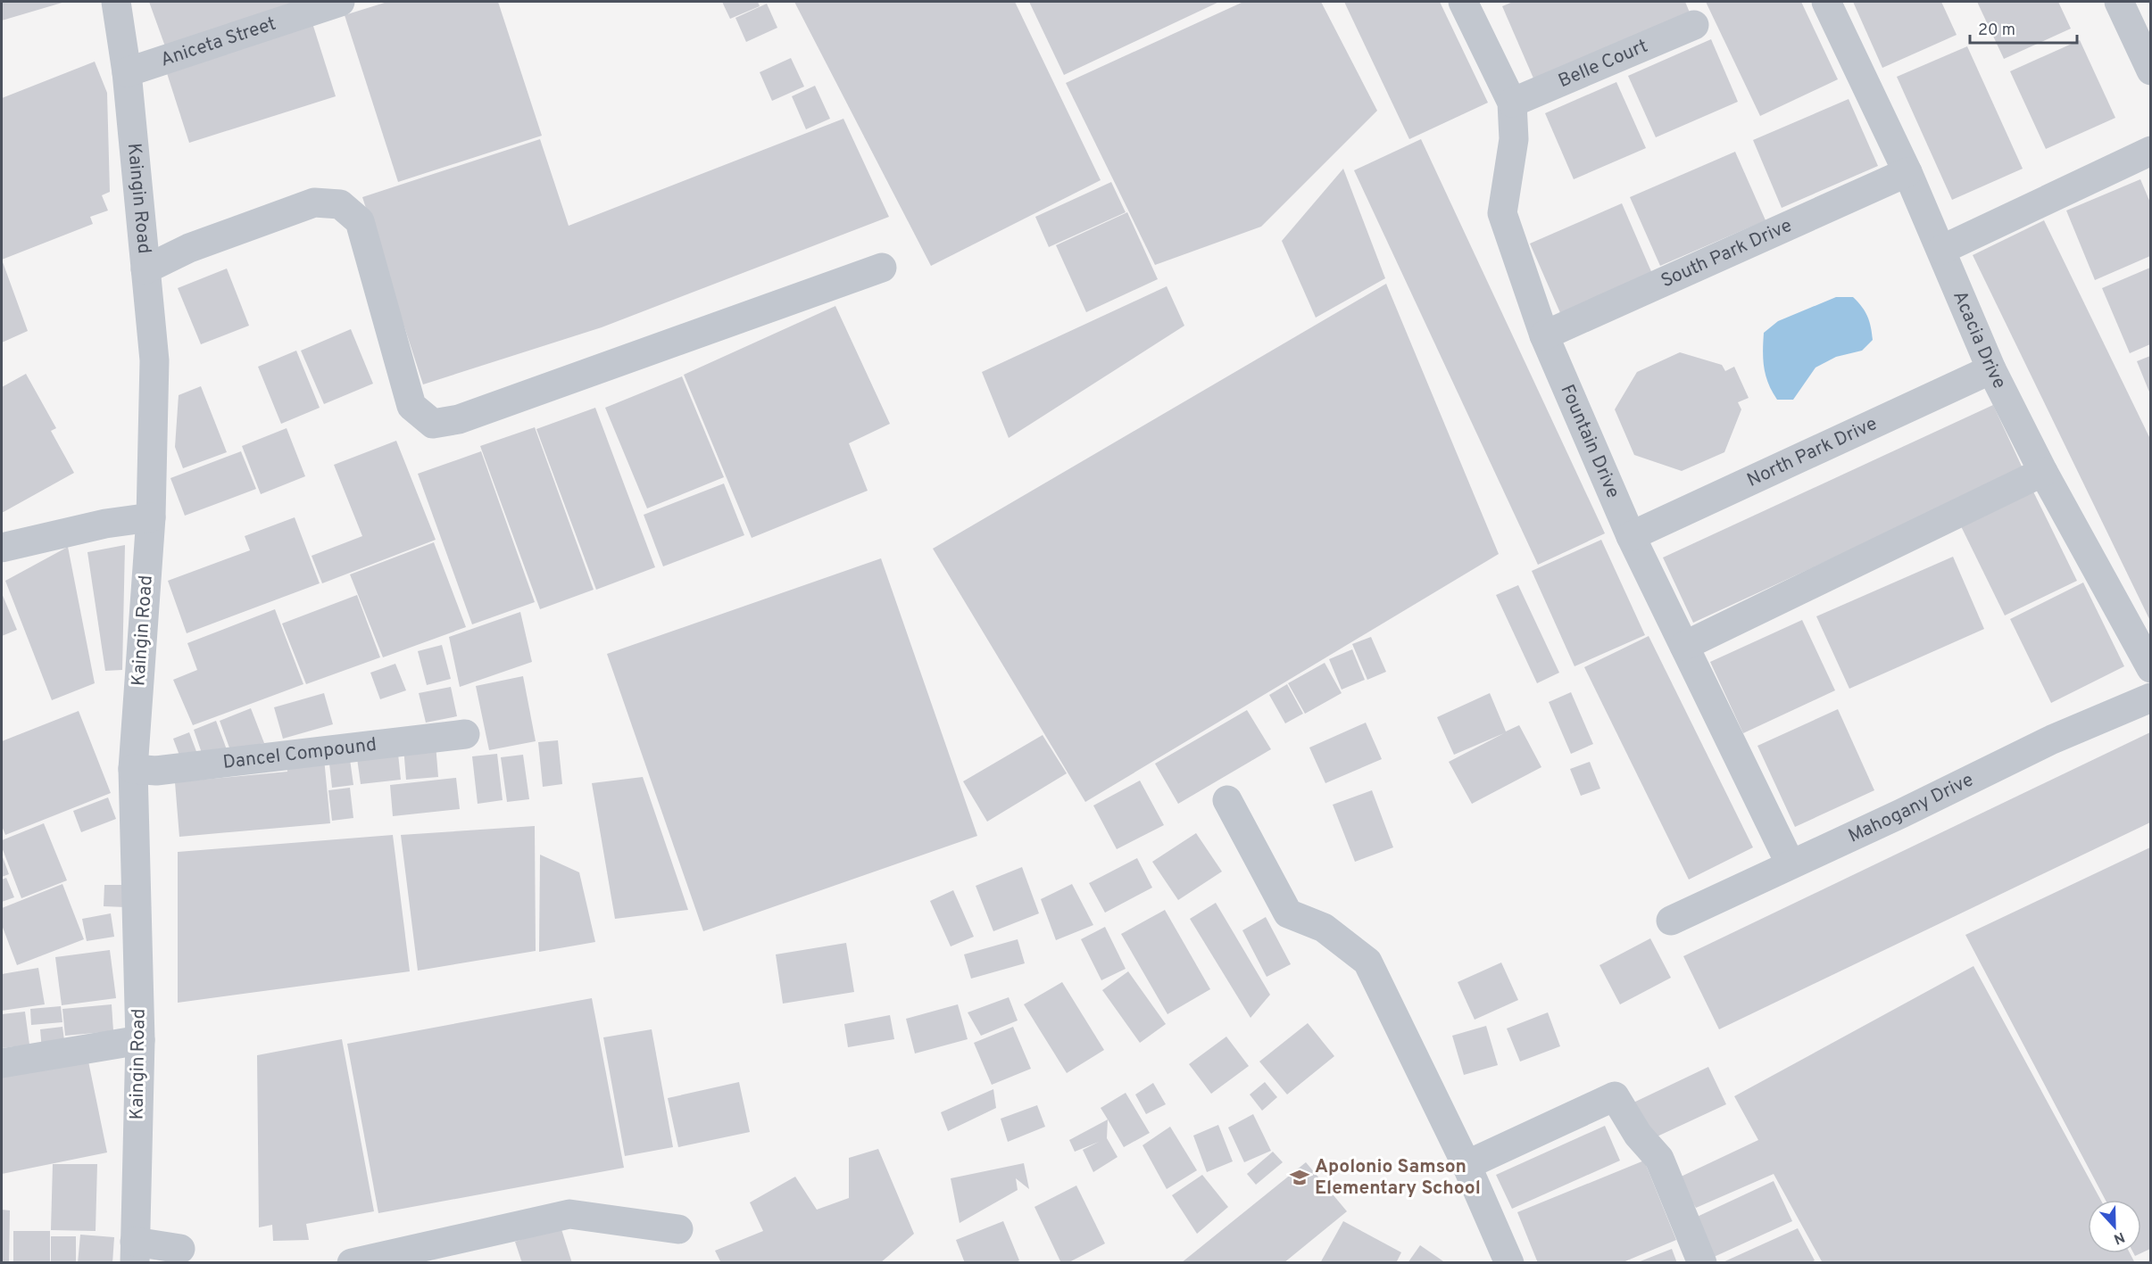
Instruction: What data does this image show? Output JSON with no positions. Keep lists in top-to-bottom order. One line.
{"streets":{"street":["Aniceta Street","Belle Court","Kaingin Road","South Park Drive","Acacia Drive","Fountain Drive","North Park Drive","Dancel Compound","Mahogany Drive"]},"crossings":[["Aniceta Street","Kaingin Road"],["Belle Court","Fountain Drive"],["Kaingin Road","Dancel Compound"],["South Park Drive","Acacia Drive"],["South Park Drive","Fountain Drive"],["Acacia Drive","North Park Drive"],["Fountain Drive","North Park Drive"],["Fountain Drive","Mahogany Drive"]],"places":{"school or university":["Apolonio Samson Elementary School"]},"scale_bar":"20 m","north":"bottom"}
